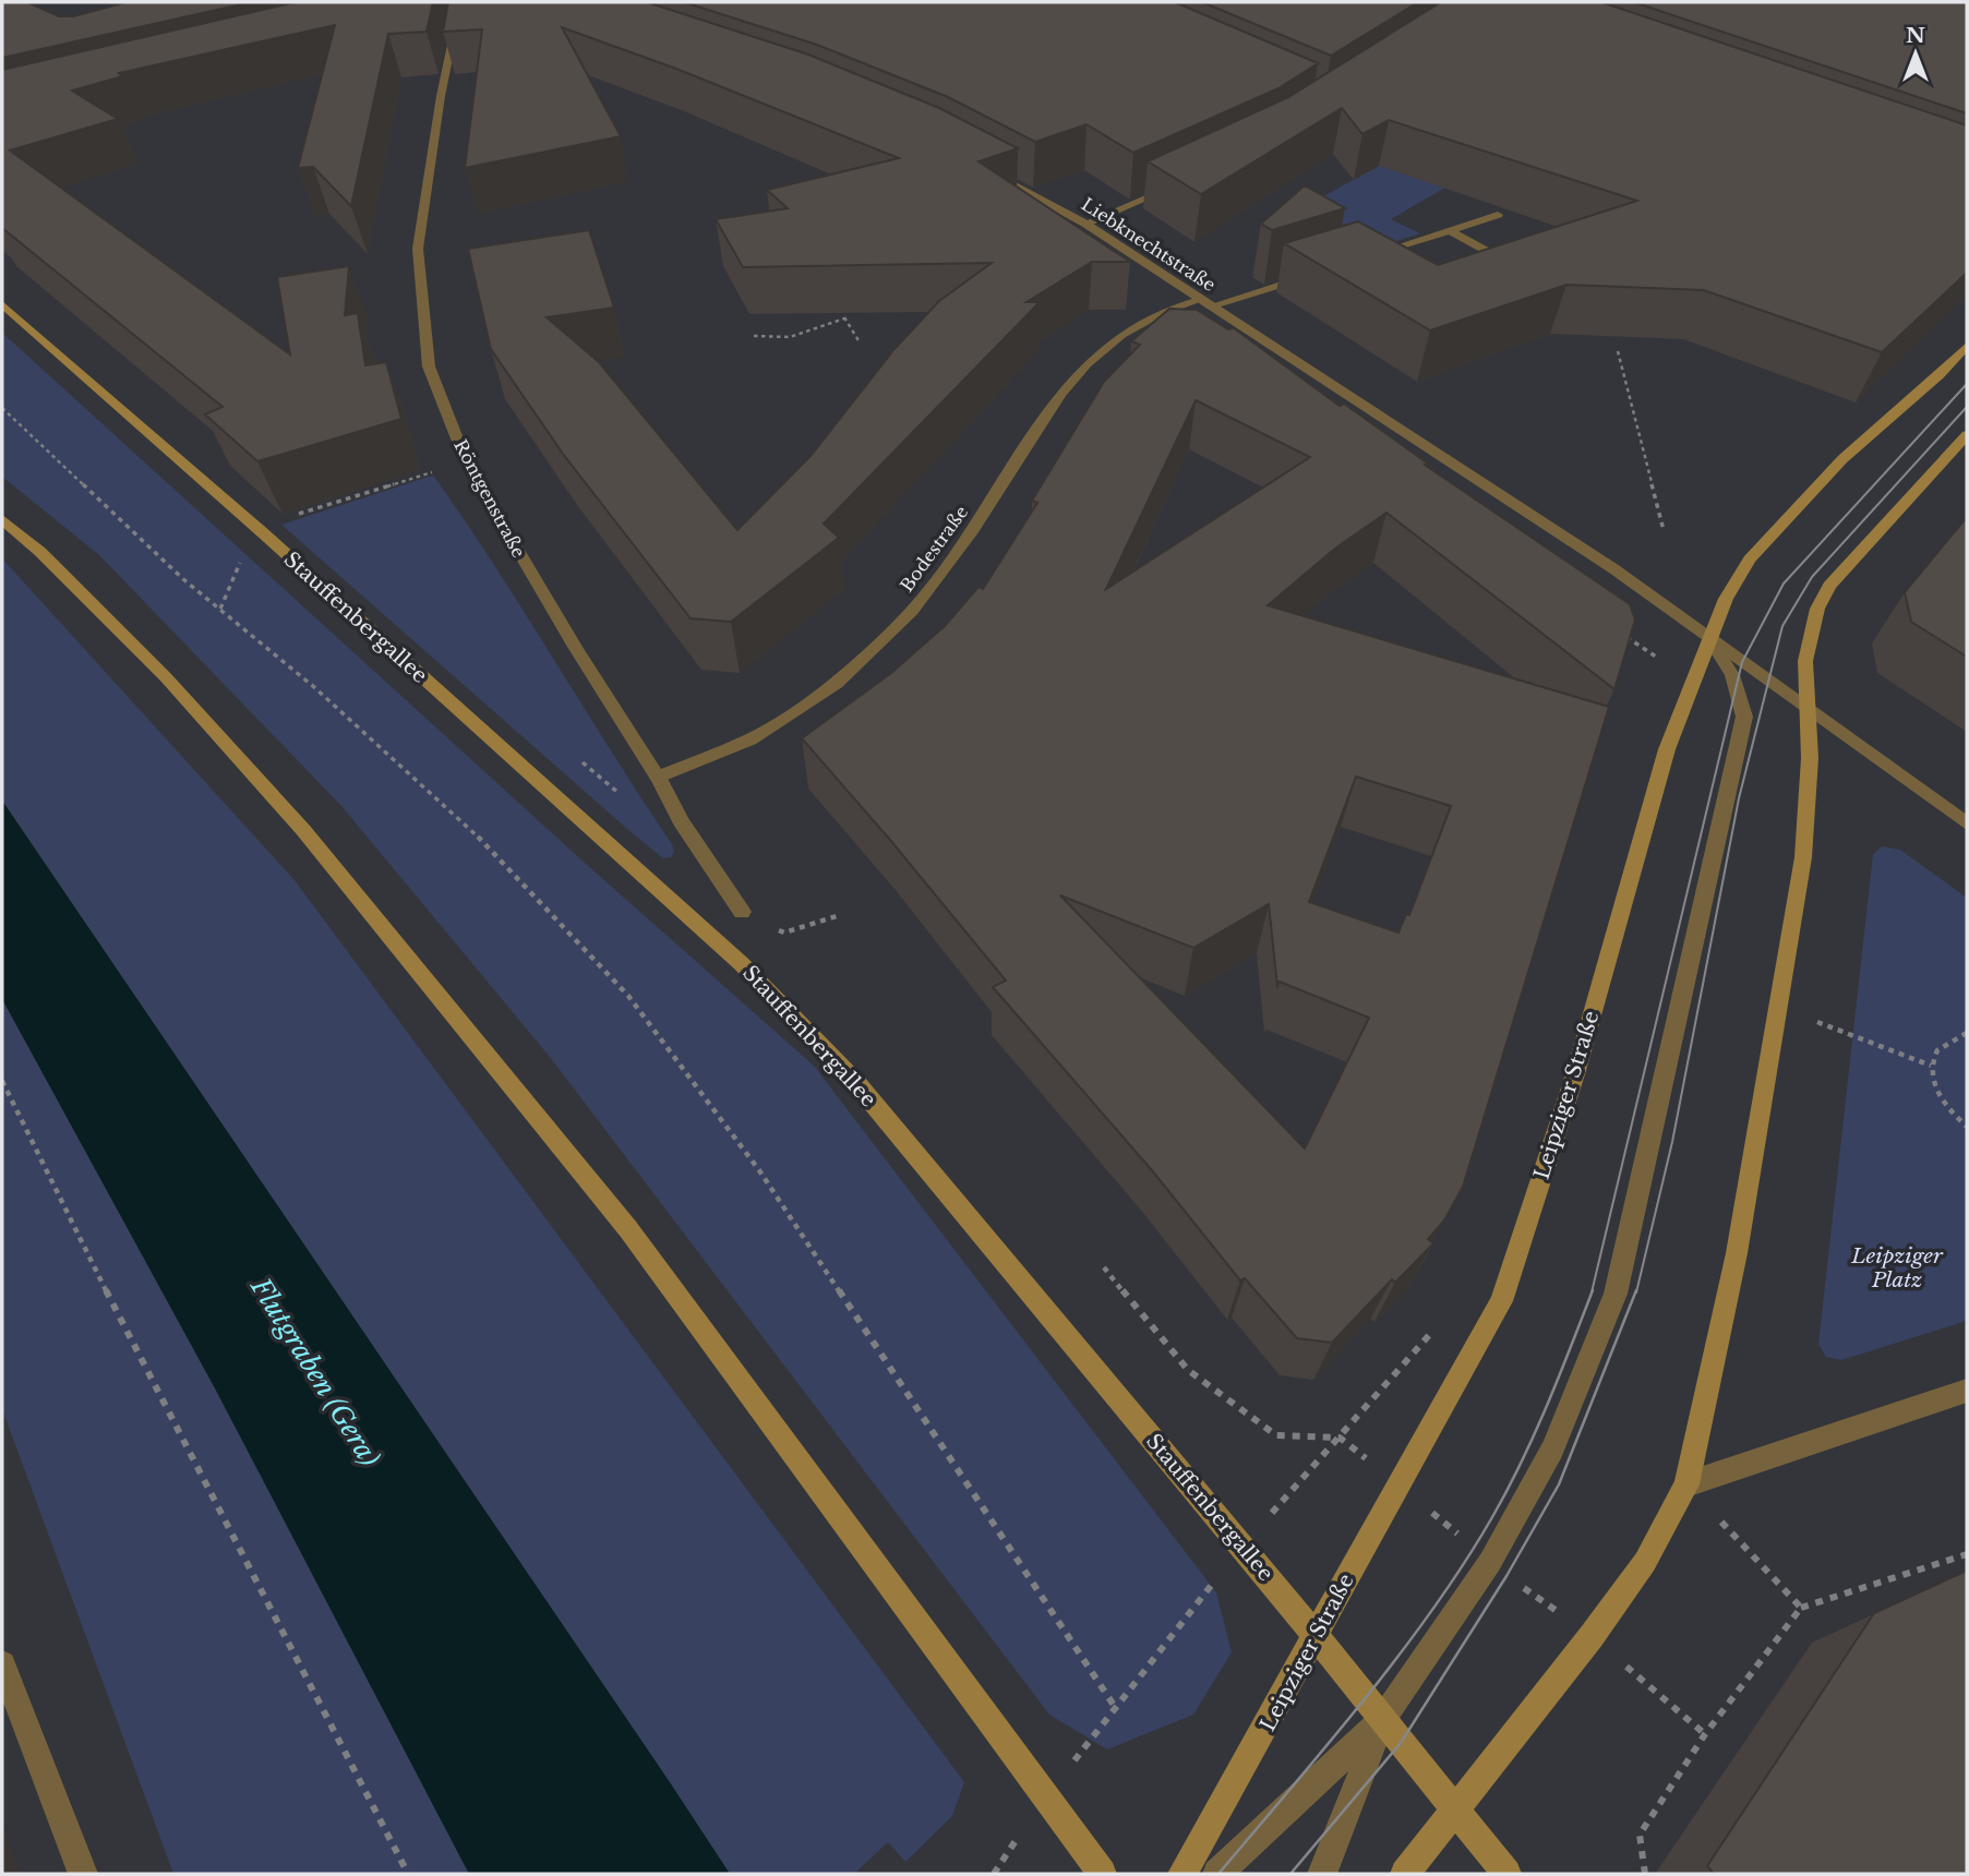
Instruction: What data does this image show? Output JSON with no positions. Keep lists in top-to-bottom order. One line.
{"streets":{"main road":["Stauffenbergallee","Leipziger Straße"],"street":["Liebknechtstraße","Röntgenstraße","Bodestraße"]},"crossings":[["Liebknechtstraße","Bodestraße"],["Röntgenstraße","Bodestraße"],["Stauffenbergallee","Leipziger Straße"]],"water":["Flutgraben (Gera)"],"parks":["Leipziger Platz"],"north":"top"}
